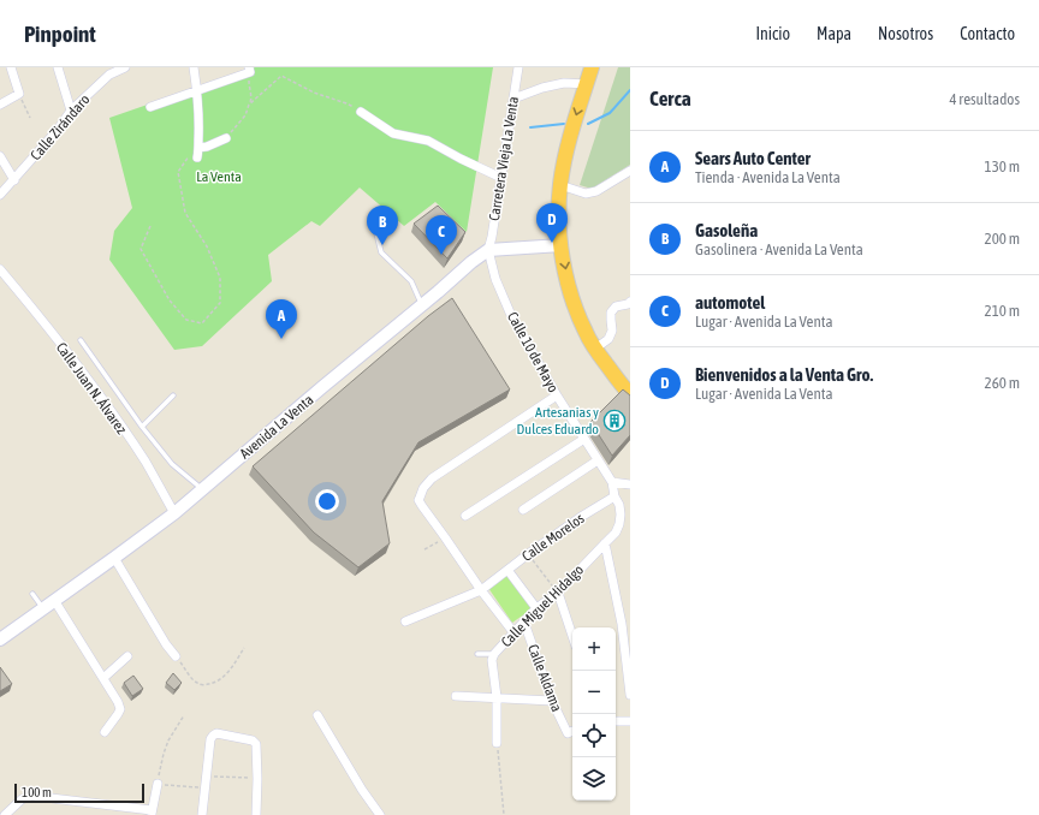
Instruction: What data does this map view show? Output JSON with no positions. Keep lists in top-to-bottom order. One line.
{"streets":{"main road":["Avenida La Venta"],"street":["Calle Zirándaro","Carretera Vieja La Venta","Calle 10 de Mayo","Calle Juan N. Álvarez","Calle Morelos","Calle Miguel Hidalgo","Calle Aldama"]},"crossings":[["Carretera Vieja La Venta","Calle 10 de Mayo"],["Carretera Vieja La Venta","Avenida La Venta"],["Calle 10 de Mayo","Avenida La Venta"],["Calle 10 de Mayo","Calle Aldama"],["Calle Juan N. Álvarez","Avenida La Venta"],["Calle Morelos","Calle Miguel Hidalgo"],["Calle Morelos","Calle Aldama"],["Calle Miguel Hidalgo","Calle Aldama"]],"parks":["La Venta"],"places":{"building":["Artesanias y Dulces Eduardo"]},"scale_bar":"100 m","page":{"header":"Pinpoint","nav":["Inicio","Mapa","Nosotros","Contacto"],"heading":["Cerca","4 resultados"],"list":[{"mark":"A","name":"Sears Auto Center","note":"Tienda · Avenida La Venta","value":"130 m"},{"mark":"B","name":"Gasoleña","note":"Gasolinera · Avenida La Venta","value":"200 m"},{"mark":"C","name":"automotel","note":"Lugar · Avenida La Venta","value":"210 m"},{"mark":"D","name":"Bienvenidos a la Venta Gro.","note":"Lugar · Avenida La Venta","value":"260 m"}],"pins":["D","B","C","A"],"map_buttons":["+","−"],"scale":"100 m"}}
